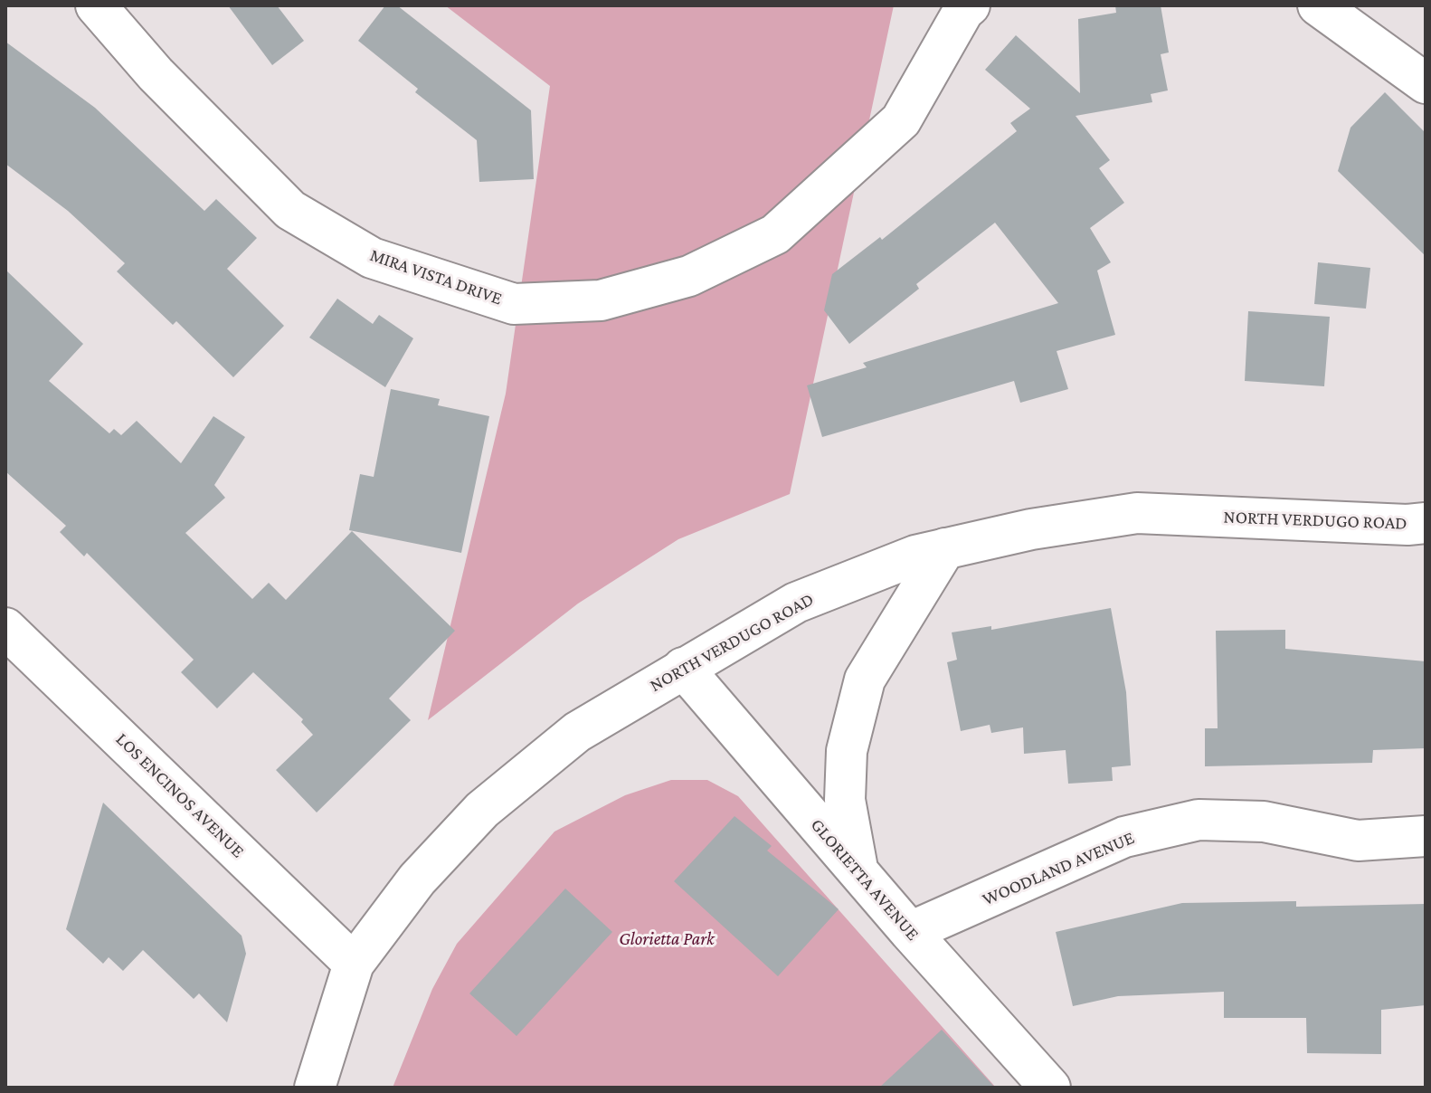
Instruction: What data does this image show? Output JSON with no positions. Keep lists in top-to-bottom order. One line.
{"streets":{"street":["MIRA VISTA DRIVE","NORTH VERDUGO ROAD","LOS ENCINOS AVENUE","WOODLAND AVENUE","GLORIETTA AVENUE"]},"crossings":[["NORTH VERDUGO ROAD","LOS ENCINOS AVENUE"],["NORTH VERDUGO ROAD","GLORIETTA AVENUE"],["WOODLAND AVENUE","GLORIETTA AVENUE"]],"parks":["Glorietta Park"]}
